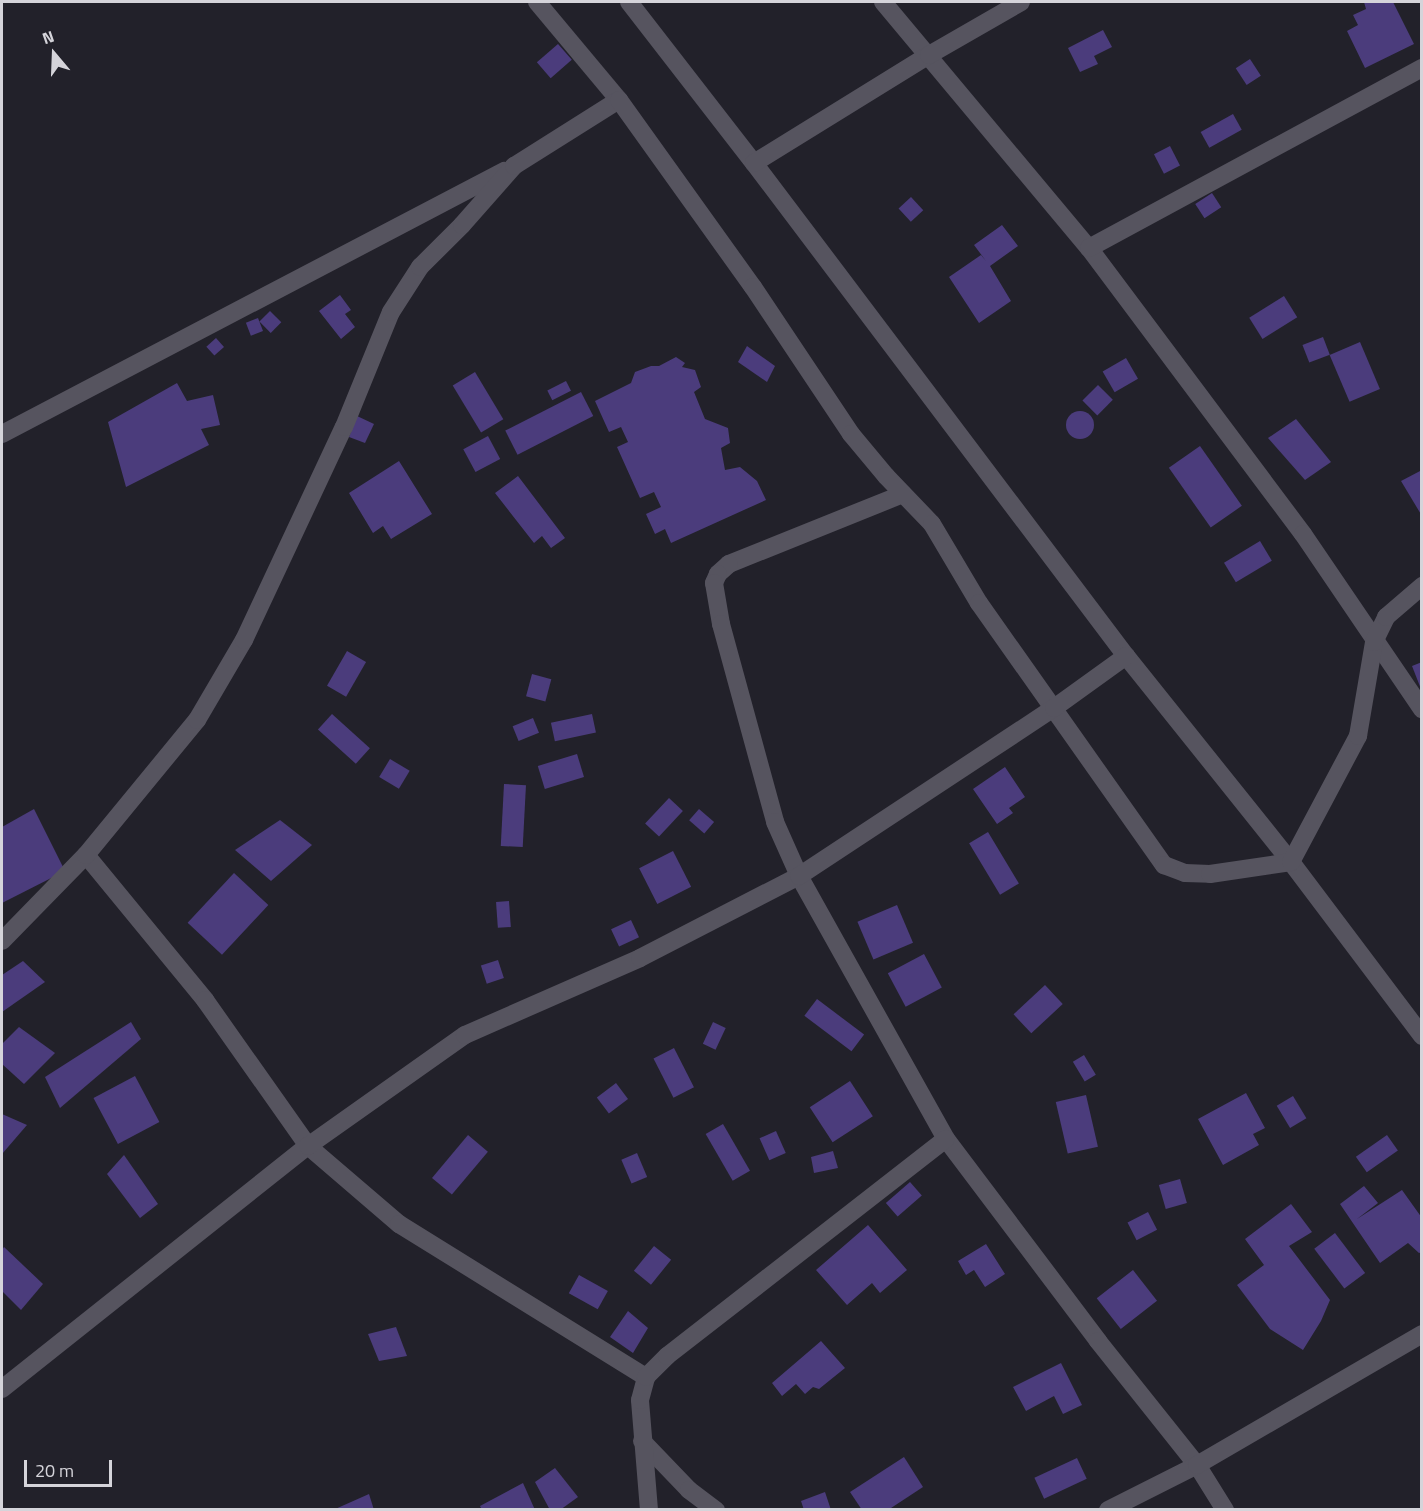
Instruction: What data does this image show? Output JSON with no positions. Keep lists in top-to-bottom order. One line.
{"scale_bar":"20 m","north":"top"}
